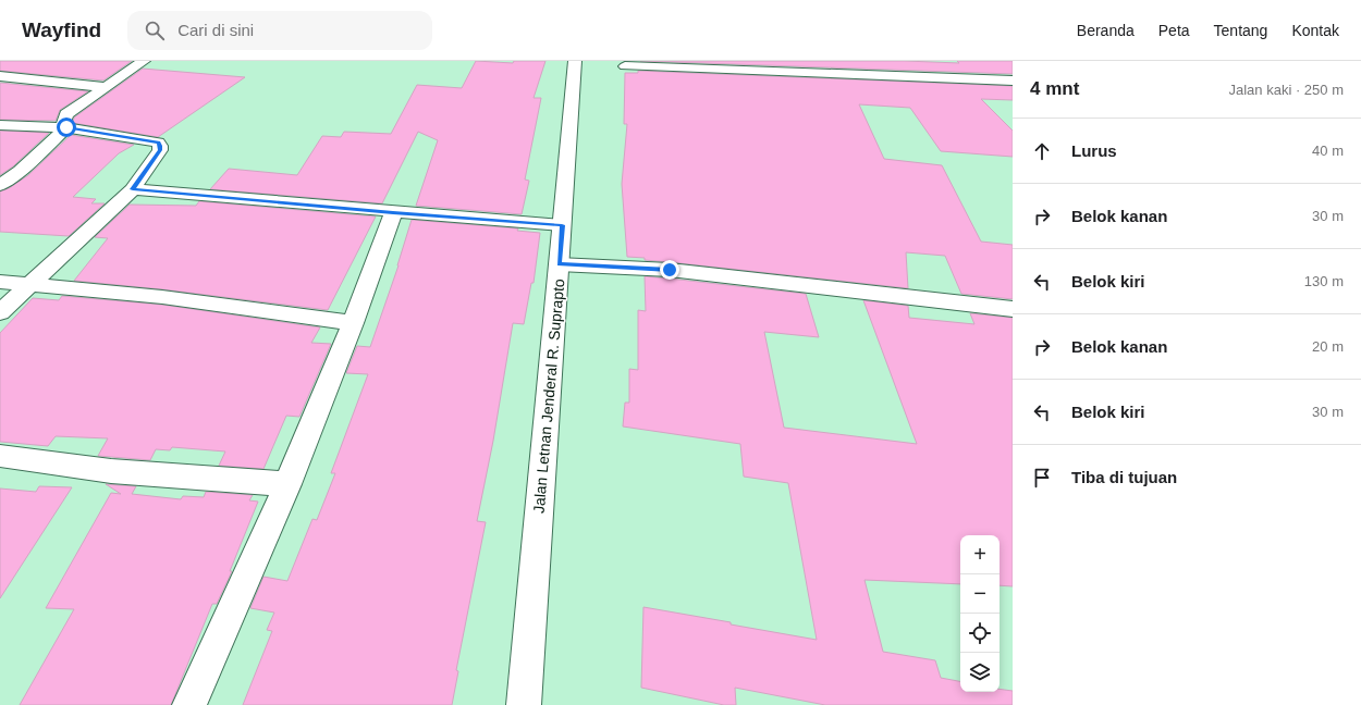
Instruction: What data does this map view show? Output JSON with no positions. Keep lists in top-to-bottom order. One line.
{"streets":{"street":["Jalan Letnan Jenderal R. Suprapto"]},"page":{"header":"Wayfind","search":"Cari di sini","nav":["Beranda","Peta","Tentang","Kontak"],"heading":["4 mnt","Jalan kaki · 250 m"],"list":[["Lurus","40 m"],["Belok kanan","30 m"],["Belok kiri","130 m"],["Belok kanan","20 m"],["Belok kiri","30 m"],"Tiba di tujuan"],"map_buttons":["+","−"]}}
